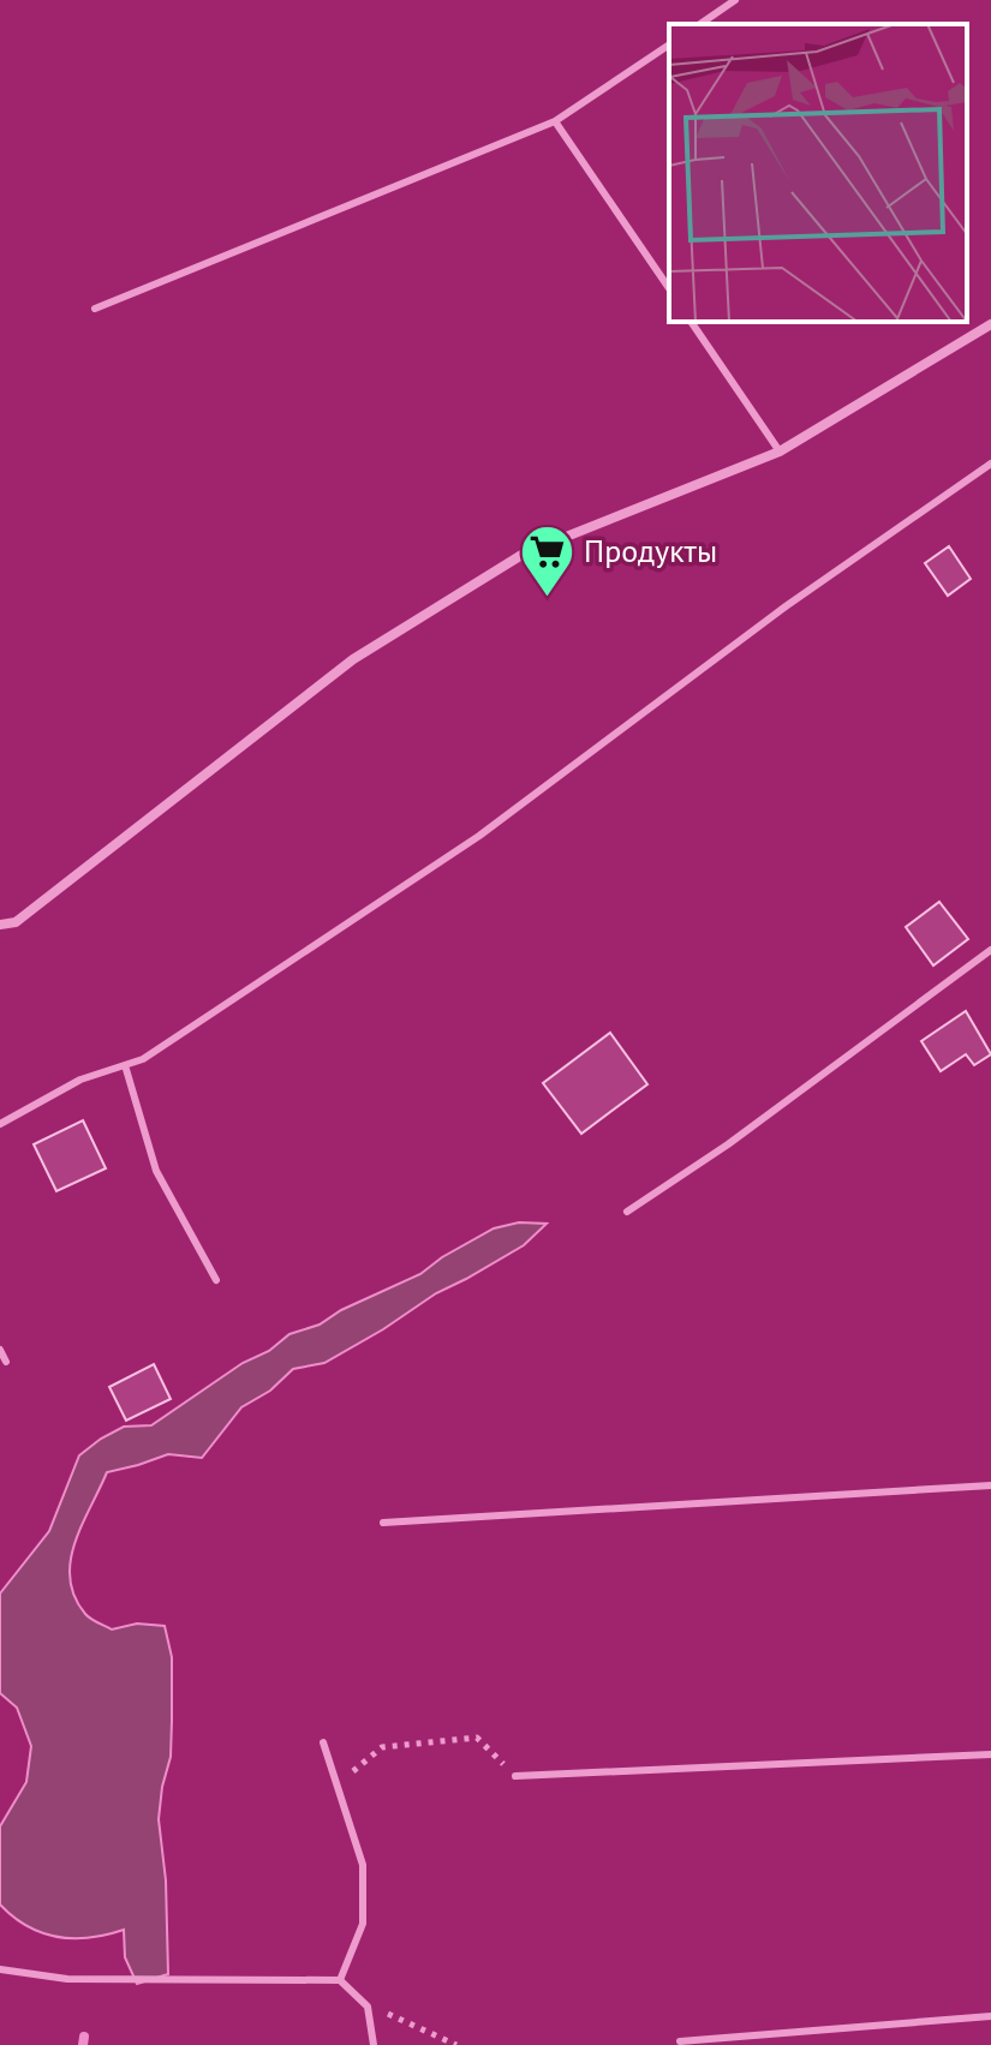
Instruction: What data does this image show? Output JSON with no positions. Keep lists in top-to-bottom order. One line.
{"places":{"supermarket":["Продукты"]}}
